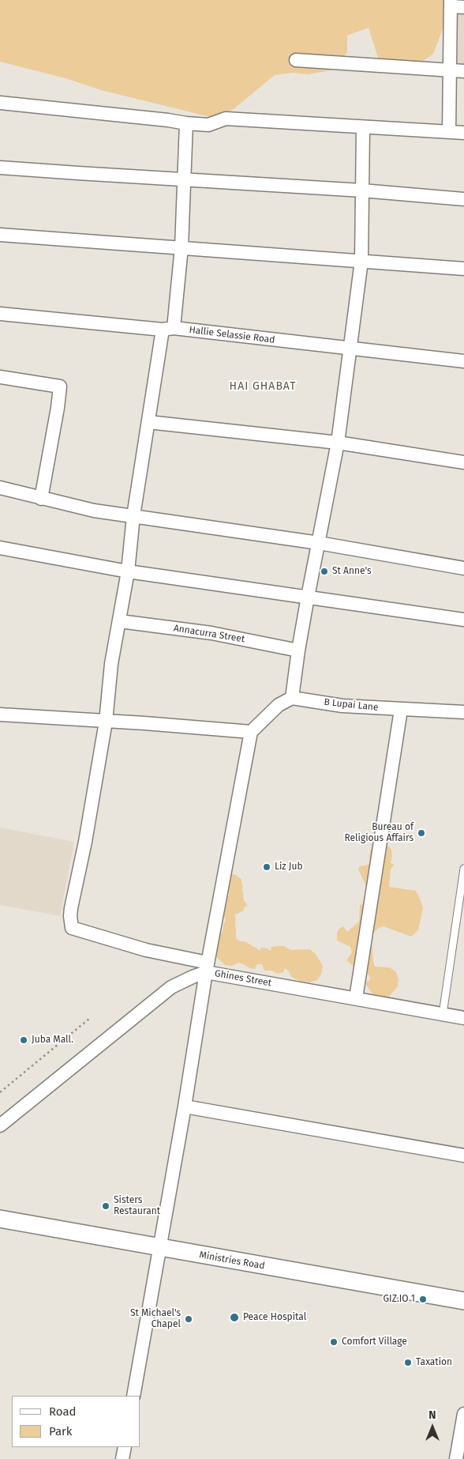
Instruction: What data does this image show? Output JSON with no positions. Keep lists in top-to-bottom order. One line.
{"streets":{"street":["Hallie Selassie Road","Annacurra Street","B Lupai Lane","Ghines Street","Ministries Road"]},"districts":["HAI GHABAT"],"places":["St Anne's","Bureau of Religious Affairs","Liz Jub","Juba Mall.","Sisters Restaurant","GIZ.IO 1","Peace Hospital","St Michael's Chapel","Comfort Village","Taxation"],"legend":["Road","Park"],"north":"top"}
